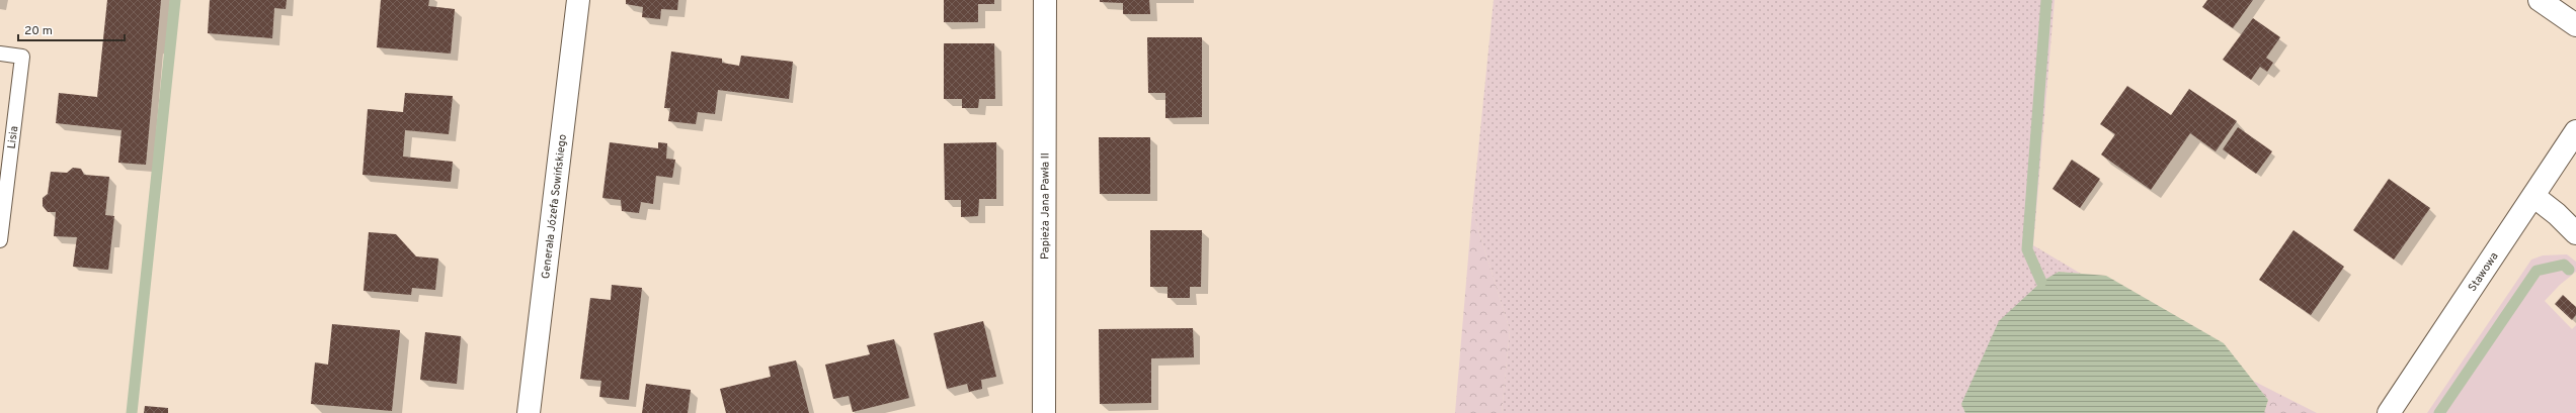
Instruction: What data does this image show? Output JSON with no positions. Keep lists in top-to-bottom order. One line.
{"streets":{"street":["Papieża Jana Pawła II","Generała Józefa Sowińskiego","Stawowa"],"lane":["Lisia"]},"scale_bar":"20 m"}
